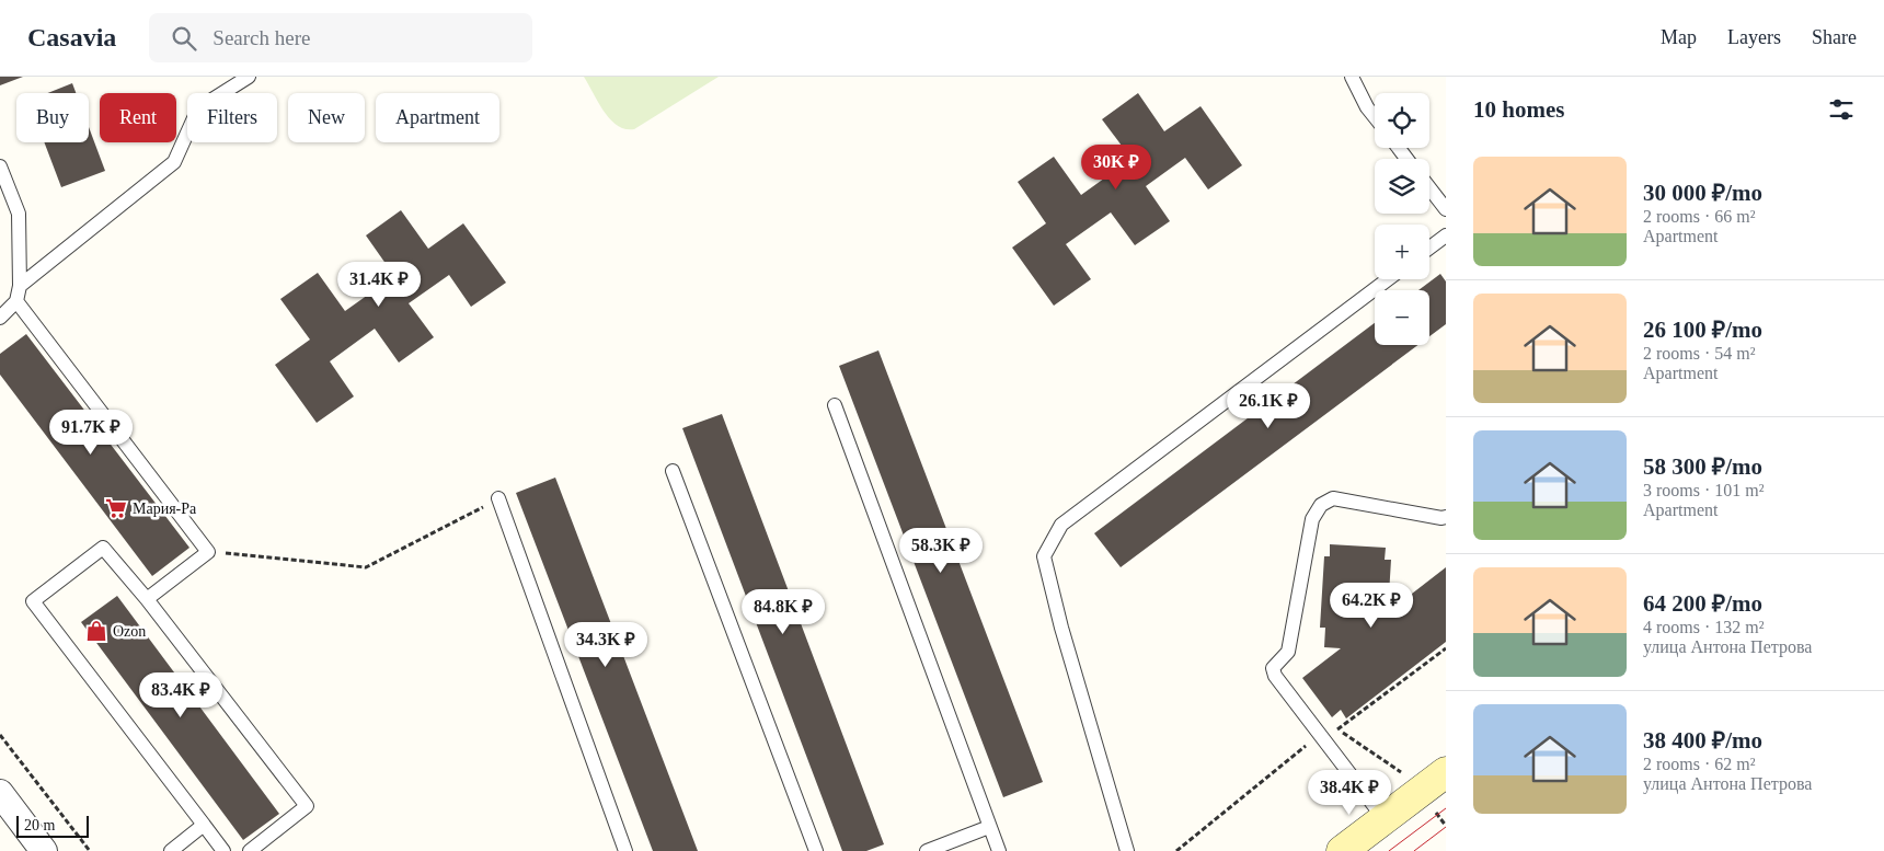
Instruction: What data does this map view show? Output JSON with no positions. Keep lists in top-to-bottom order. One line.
{"places":{"supermarket":["Мария-Ра"],"shop":["Ozon"]},"scale_bar":"20 m","page":{"header":"Casavia","search":"Search here","nav":["Map","Layers","Share"],"heading":"10 homes","map_buttons":["+","−"],"chip":["Buy","Rent","Filters","New","Apartment"],"list":[{"name":"30 000 ₽/mo","note":"2 rooms · 66 m² · Apartment"},{"name":"26 100 ₽/mo","note":"2 rooms · 54 m² · Apartment"},{"name":"58 300 ₽/mo","note":"3 rooms · 101 m² · Apartment"},{"name":"64 200 ₽/mo","note":"4 rooms · 132 m² · улица Антона Петрова"},{"name":"38 400 ₽/mo","note":"2 rooms · 62 m² · улица Антона Петрова"}],"price":["30K ₽","31.4K ₽","26.1K ₽","91.7K ₽","58.3K ₽","64.2K ₽","84.8K ₽","34.3K ₽","83.4K ₽","38.4K ₽"],"scale":"20 m"}}
